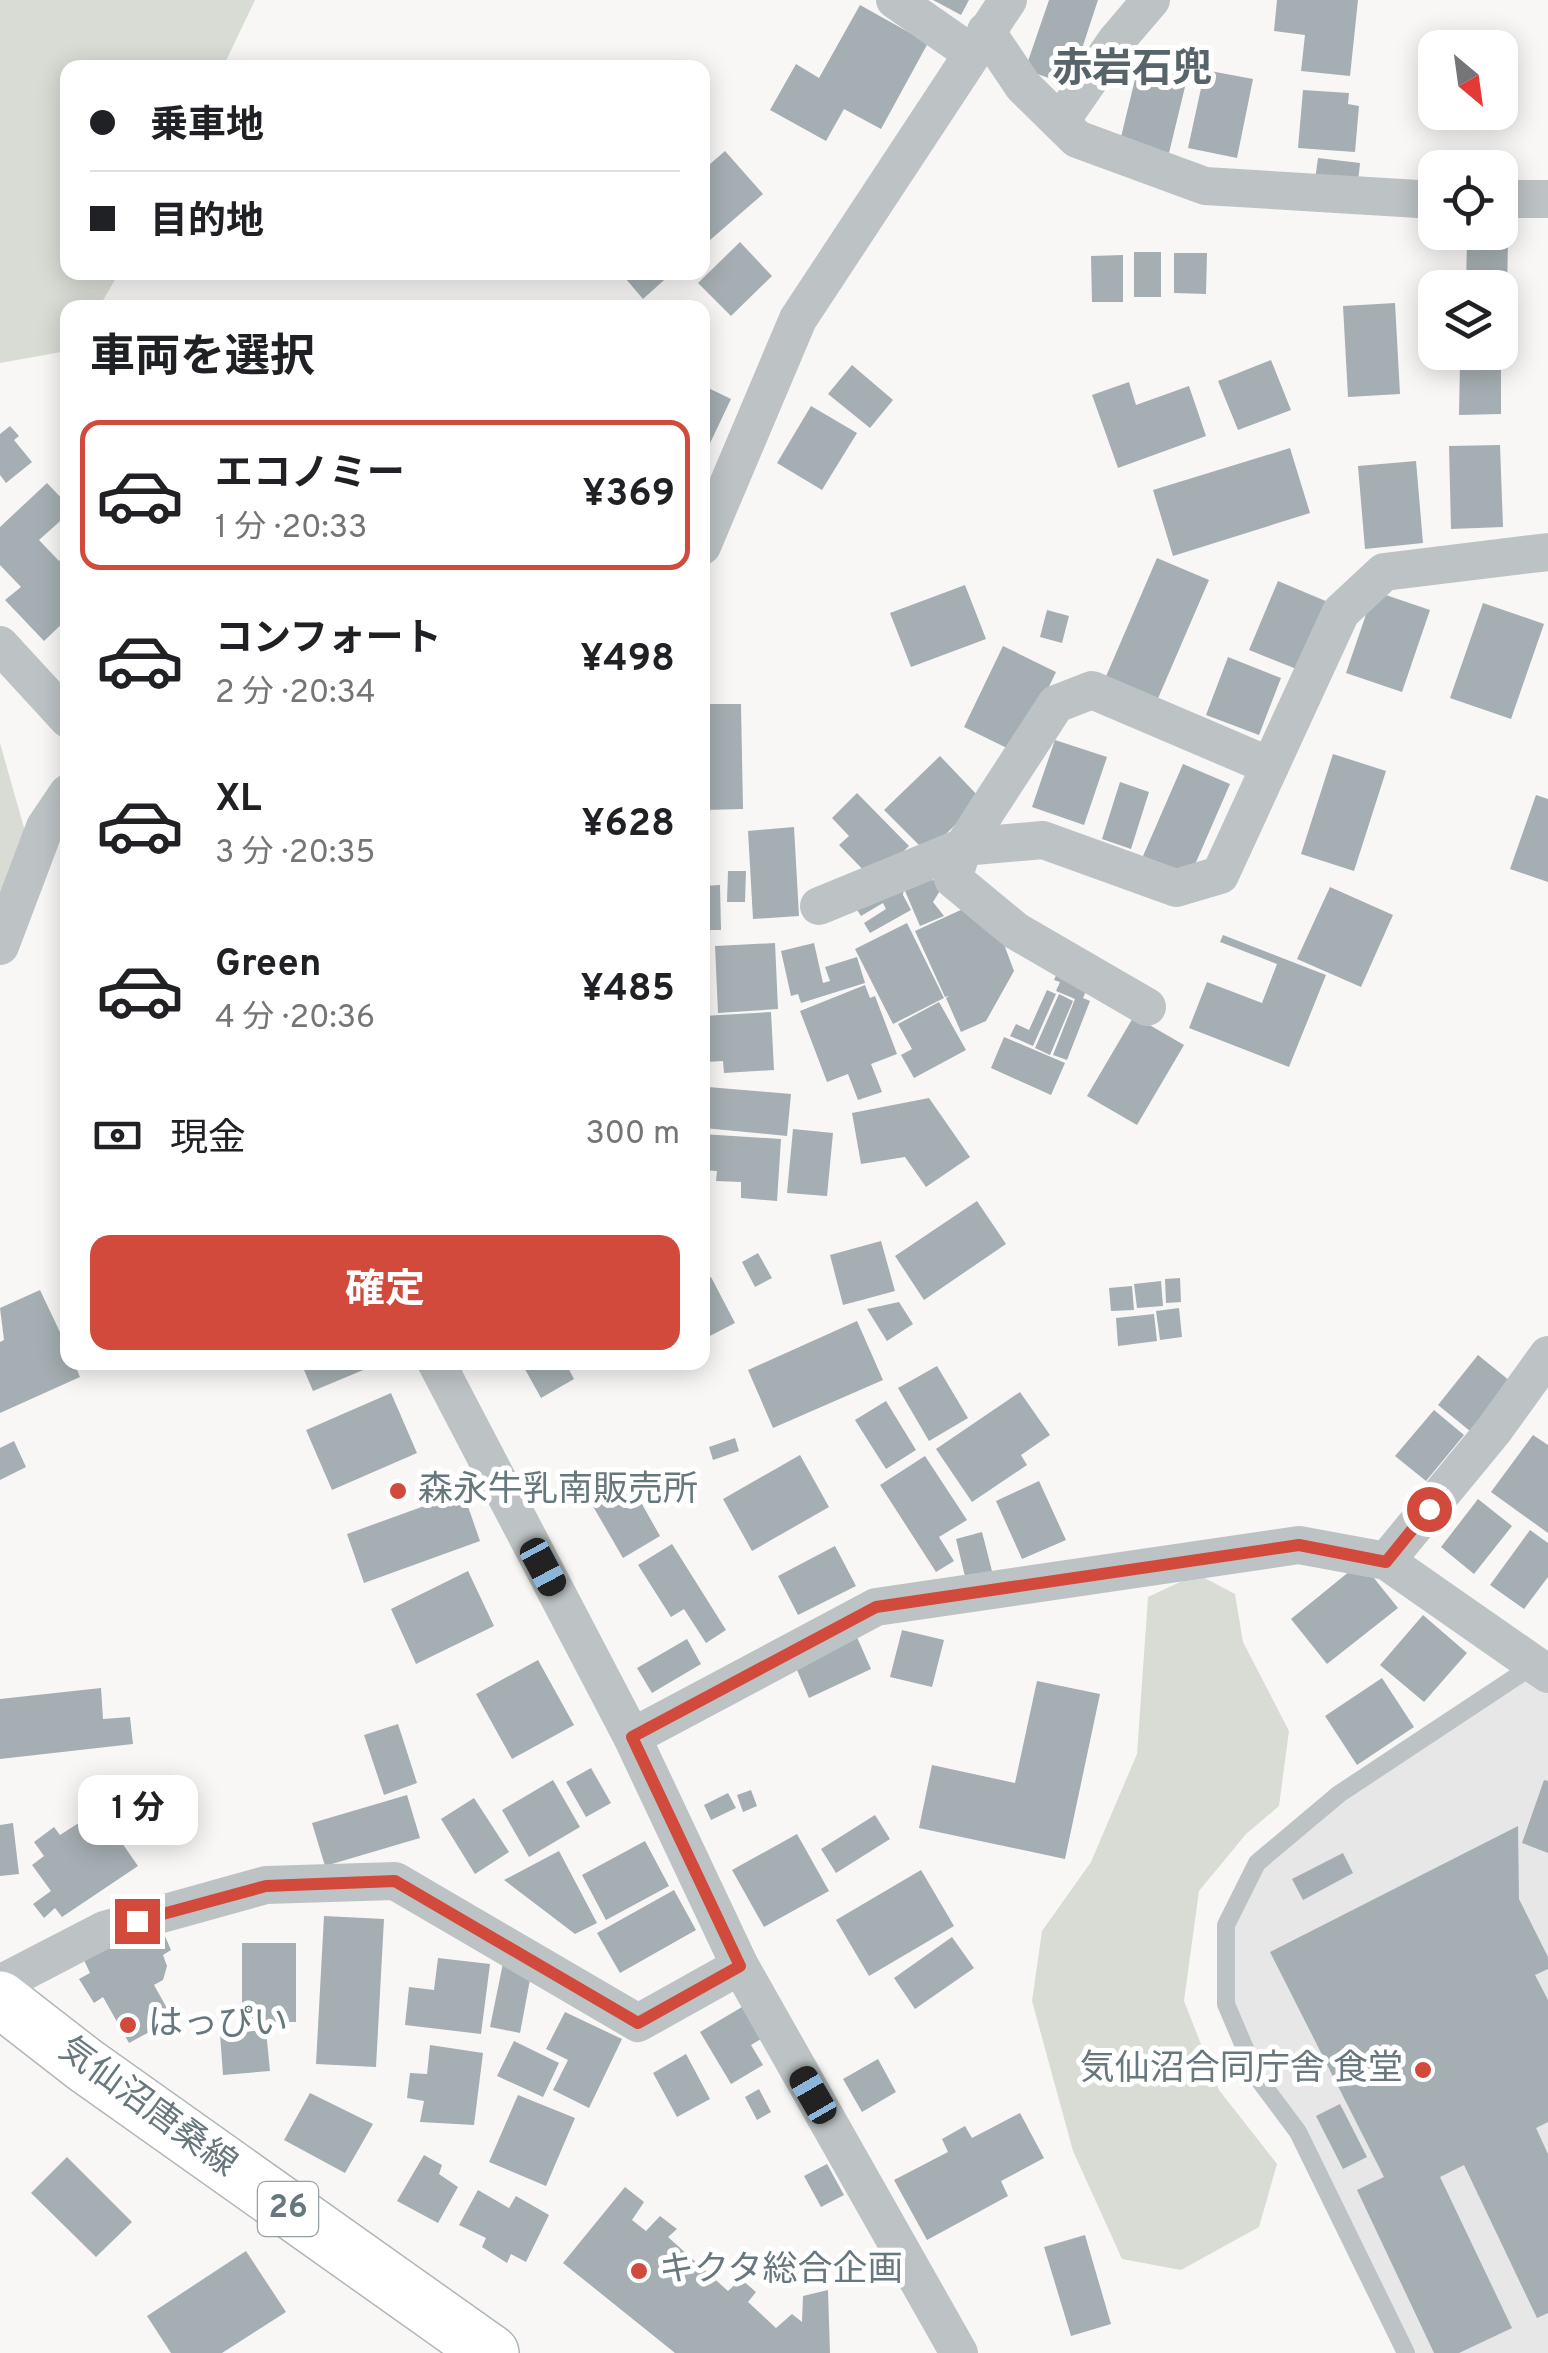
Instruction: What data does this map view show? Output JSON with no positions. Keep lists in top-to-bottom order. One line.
{"streets":{"main road":["気仙沼唐桑線","26"]},"districts":["赤岩石兜"],"places":["森永牛乳南販売所","はっぴい","気仙沼合同庁舎 食堂","キクタ総合企画"],"north":"bottom right","page":{"banner":["乗車地","目的地"],"heading":"車両を選択","list":[{"name":"エコノミー","note":"1 分 · 20:33","value":"¥369"},{"name":"コンフォート","note":"2 分 · 20:34","value":"¥498"},{"name":"XL","note":"3 分 · 20:35","value":"¥628"},{"name":"Green","note":"4 分 · 20:36","value":"¥485"}],"pay":["現金","300 m"],"buttons":"確定","bubble":"1 分"}}
